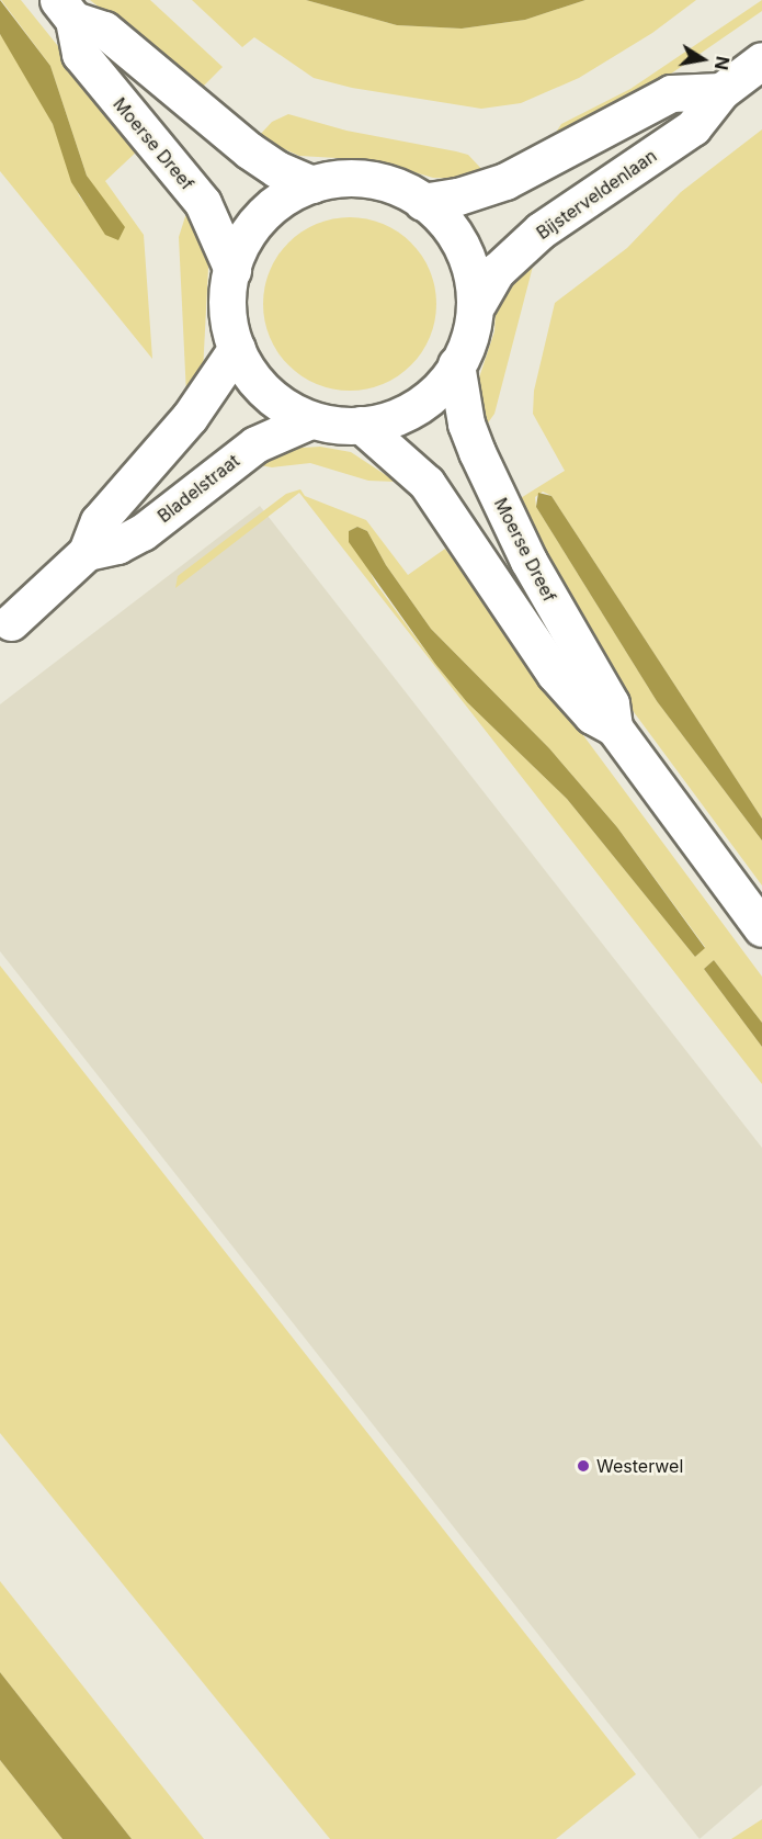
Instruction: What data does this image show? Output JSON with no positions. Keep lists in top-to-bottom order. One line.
{"streets":{"street":["Moerse Dreef","Bijsterveldenlaan","Bladelstraat"]},"places":["Westerwel"],"north":"right"}
